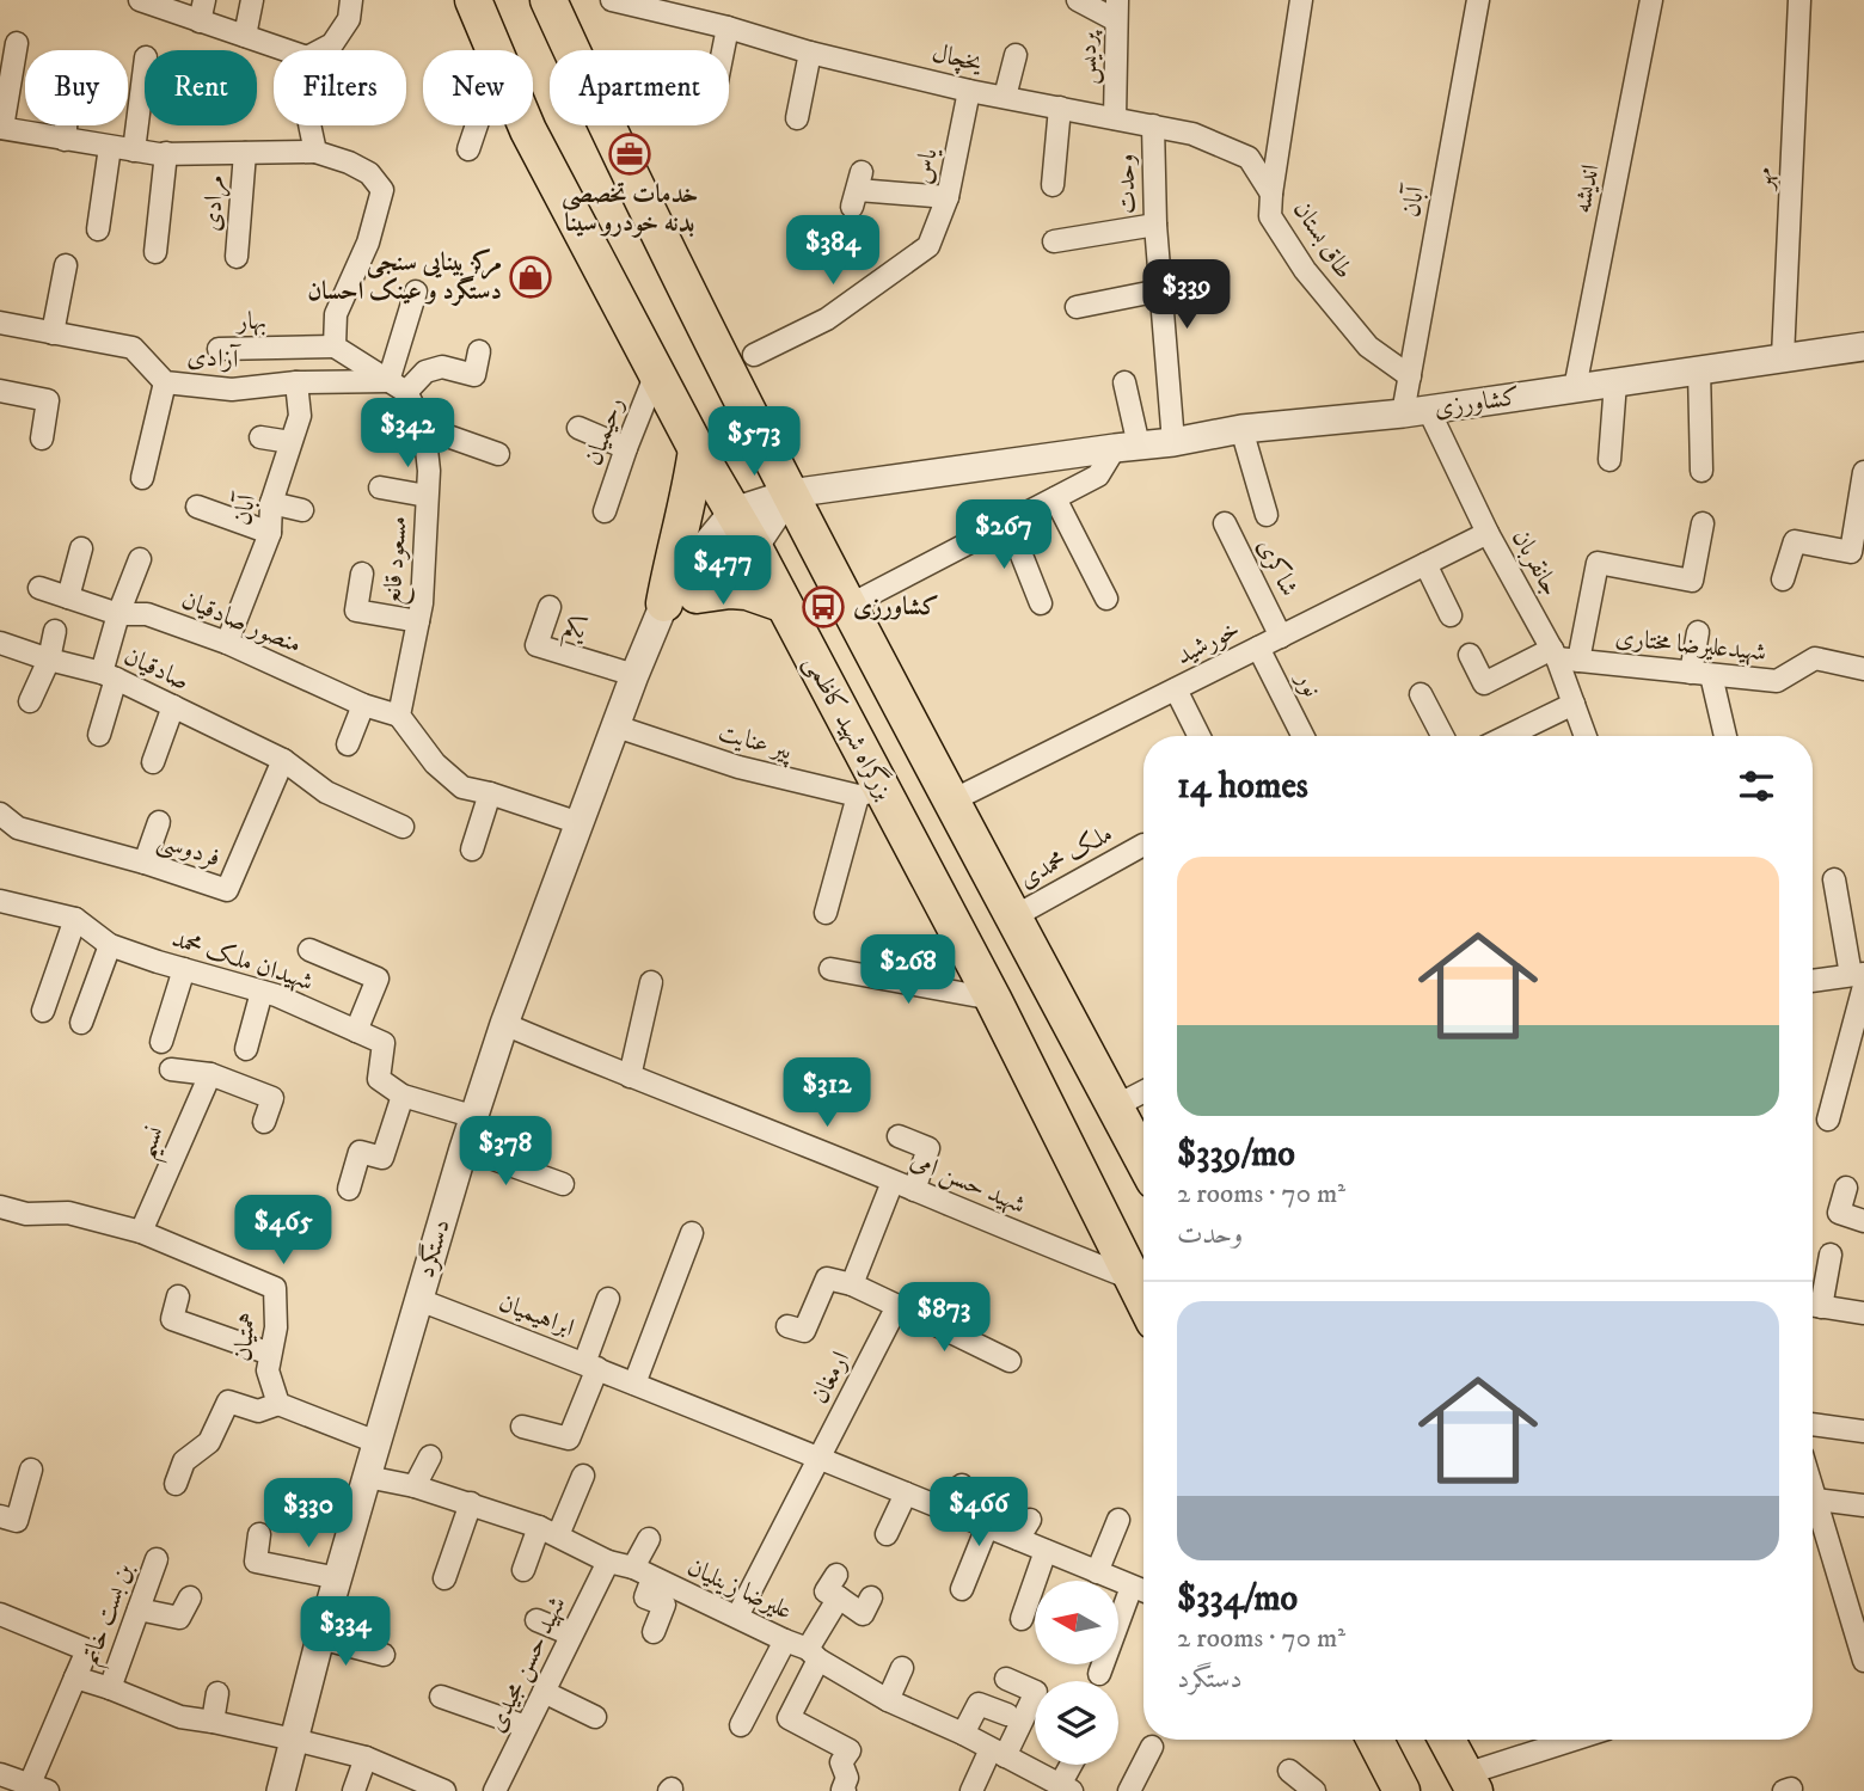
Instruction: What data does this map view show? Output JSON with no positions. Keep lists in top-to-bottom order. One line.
{"streets":{"highway":["بزرگراه شهید کاظمی"],"street":["یخچال","پردیس","یاس","مهر","وحدت","اندیشه","آبان","مرادی","طاق بستان","بهار","آزادی","کشاورزی","رحیمیان","مسعود قانع","جانقربان","شاکری","منصور صادقیان","یکم","خورشید","شهیدعلیرضا مختاری","صادقیان","نور","پیر عنایت","فردوسی","ملک محمدی","شهیدان ملک محمد","نسیم","شهید حسن امی","دستگرد","ابراهیمیان","همتیان","ارمغان","علیرضا زینلیان","بن بست خاتم","شهید حسن مجیدی"]},"crossings":[["یخچال","پردیس"],["یخچال","یاس"],["یخچال","وحدت"],["یخچال","طاق بستان"],["مهر","کشاورزی"],["وحدت","کشاورزی"],["اندیشه","کشاورزی"],["آبان","طاق بستان"],["آبان","آزادی"],["آبان","کشاورزی"],["آبان","جانقربان"],["آبان","منصور صادقیان"],["آزادی","مسعود قانع"],["کشاورزی","جانقربان"],["کشاورزی","بزرگراه شهید کاظمی"],["کشاورزی","دستگرد"],["رحیمیان","بزرگراه شهید کاظمی"],["مسعود قانع","منصور صادقیان"],["جانقربان","خورشید"],["جانقربان","شهیدعلیرضا مختاری"],["شاکری","خورشید"],["یکم","دستگرد"],["خورشید","نور"],["صادقیان","فردوسی"],["بزرگراه شهید کاظمی","پیر عنایت"],["بزرگراه شهید کاظمی","شهید حسن امی"],["بزرگراه شهید کاظمی","دستگرد"],["پیر عنایت","دستگرد"],["نسیم","همتیان"],["شهید حسن امی","دستگرد"],["دستگرد","ابراهیمیان"],["دستگرد","علیرضا زینلیان"],["ابراهیمیان","ارمغان"],["ارمغان","علیرضا زینلیان"],["علیرضا زینلیان","شهید حسن مجیدی"]],"places":{"office":["خدمات تخصصی بدنه خودرو سینا"],"shop":["مرکز بینایی سنجی دستگرد و عینک احسان"],"bus stop":["کشاورزی"]},"north":"left","page":{"chip":["Buy","Rent","Filters","New","Apartment"],"price":["$384","$339","$342","$573","$267","$477","$268","$312","$378","$465","$873","$466","$330","$334"],"heading":"14 homes","list":[{"name":"$339/mo","note":"2 rooms · 70 m² · وحدت"},{"name":"$334/mo","note":"2 rooms · 70 m² · دستگرد"}]}}
